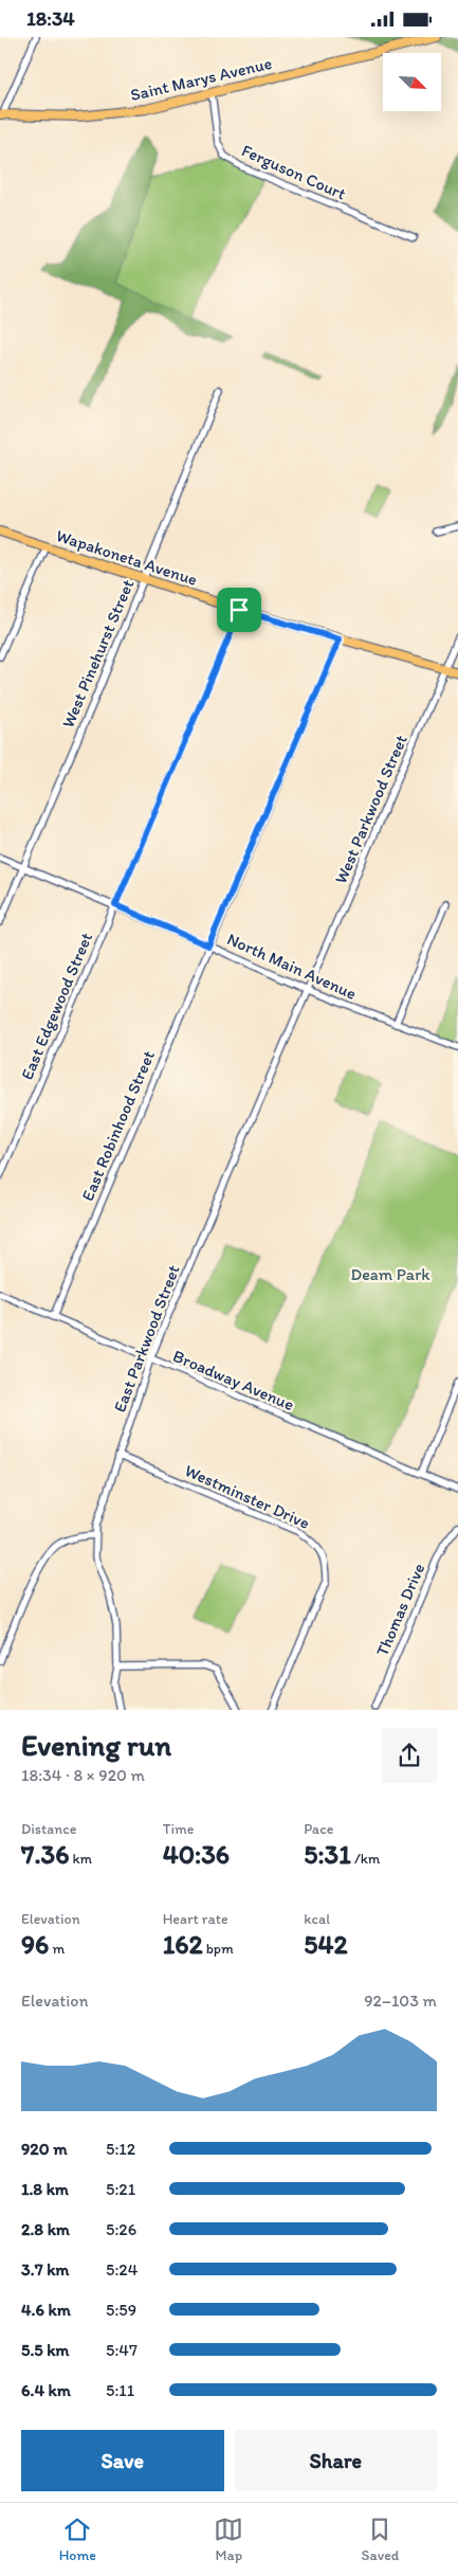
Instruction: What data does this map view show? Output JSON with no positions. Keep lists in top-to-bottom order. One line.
{"streets":{"main road":["Saint Marys Avenue","Wapakoneta Avenue"],"street":["Ferguson Court","West Pinehurst Street","West Parkwood Street","North Main Avenue","East Edgewood Street","East Robinhood Street","East Parkwood Street","Broadway Avenue","Westminster Drive","Thomas Drive"]},"crossings":[["Saint Marys Avenue","Ferguson Court"],["Wapakoneta Avenue","West Pinehurst Street"],["Wapakoneta Avenue","West Parkwood Street"],["Wapakoneta Avenue","East Edgewood Street"],["Wapakoneta Avenue","East Robinhood Street"],["West Pinehurst Street","North Main Avenue"],["West Parkwood Street","North Main Avenue"],["West Parkwood Street","East Parkwood Street"],["North Main Avenue","East Edgewood Street"],["North Main Avenue","East Robinhood Street"],["North Main Avenue","East Parkwood Street"],["East Robinhood Street","Broadway Avenue"],["East Parkwood Street","Broadway Avenue"],["East Parkwood Street","Westminster Drive"]],"parks":["Deam Park"],"north":"bottom right","page":{"status":"18:34","heading":["Evening run","18:34 · 8 × 920 m"],"stats":[["Distance","7.36 km"],["Time","40:36"],["Pace","5:31 /km"],["Elevation","96 m"],["Heart rate","162 bpm"],["kcal","542"]],"chart":["Elevation","92–103 m"],"list":[{"name":"920 m","note":"5:12"},{"name":"1.8 km","note":"5:21"},{"name":"2.8 km","note":"5:26"},{"name":"3.7 km","note":"5:24"},{"name":"4.6 km","note":"5:59"},{"name":"5.5 km","note":"5:47"},{"name":"6.4 km","note":"5:11"}],"buttons":["Save","Share"],"tabs":["Home","Map","Saved"]}}
